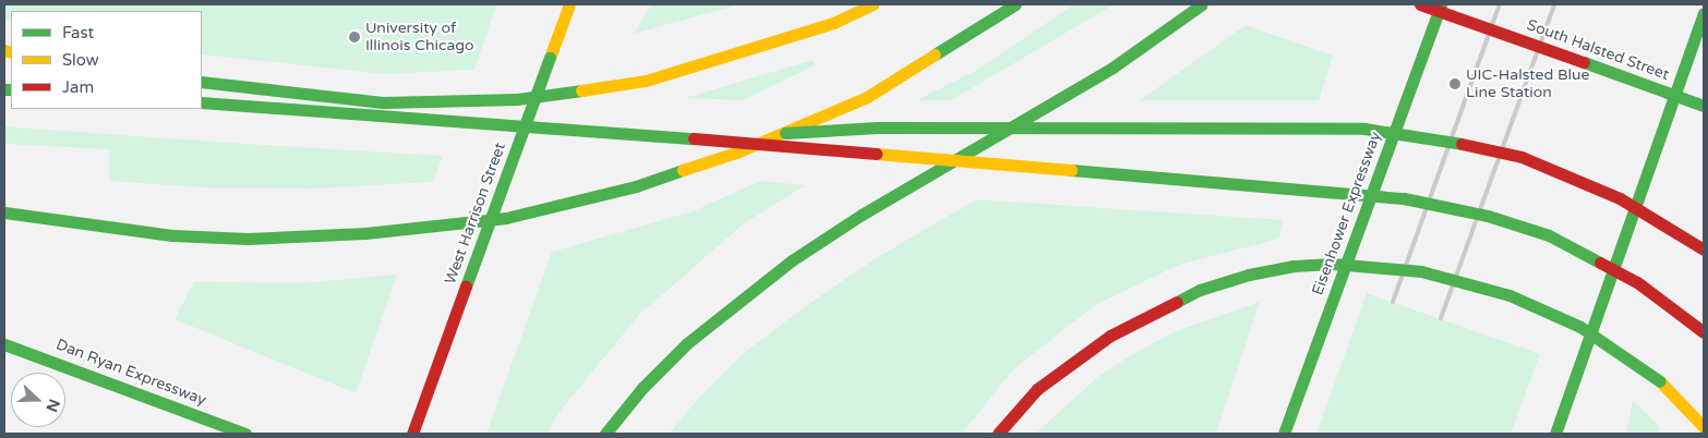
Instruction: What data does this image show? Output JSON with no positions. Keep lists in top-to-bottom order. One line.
{"streets":{"main road":["South Halsted Street","West Harrison Street","Eisenhower Expressway","Dan Ryan Expressway"]},"places":["University of Illinois Chicago","UIC-Halsted Blue Line Station"],"legend":["Fast","Slow","Jam"],"north":"right"}
